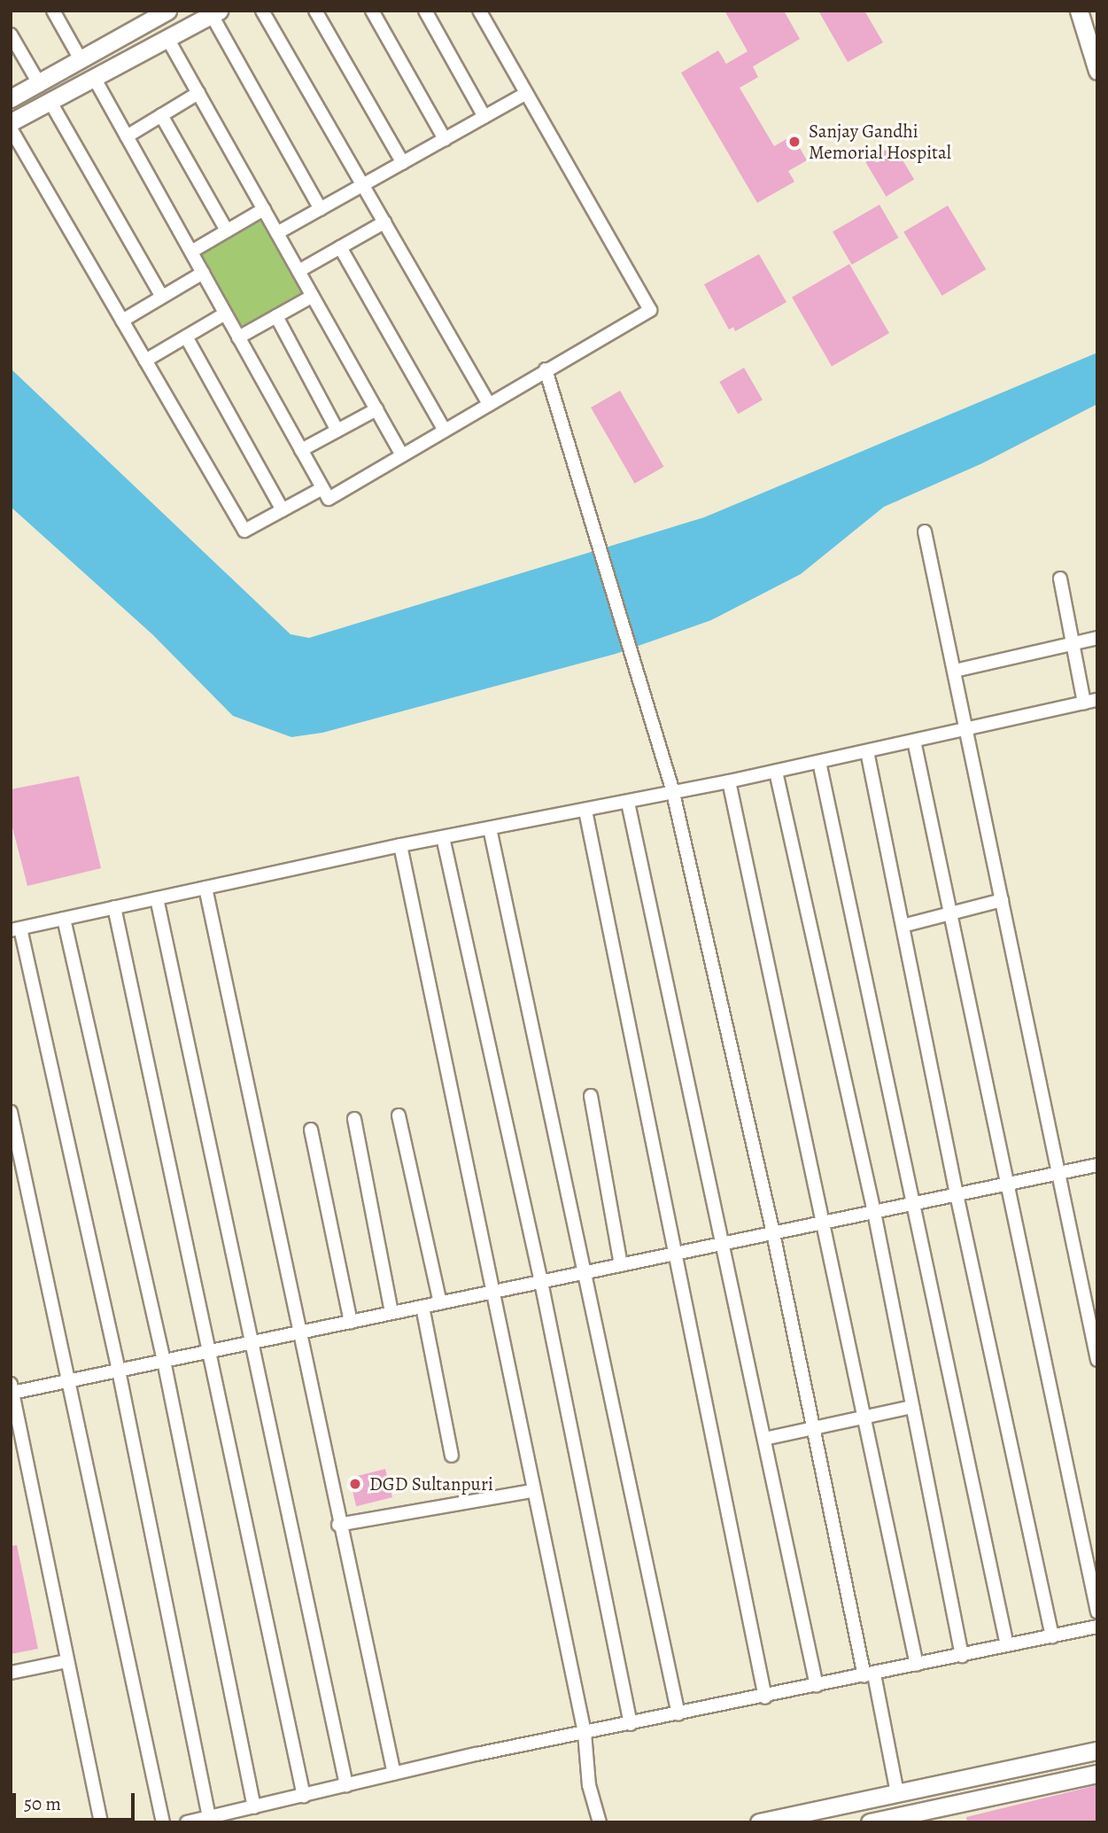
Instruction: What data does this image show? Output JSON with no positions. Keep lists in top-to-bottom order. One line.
{"places":["Sanjay Gandhi Memorial Hospital","DGD Sultanpuri"],"scale_bar":"50 m"}
